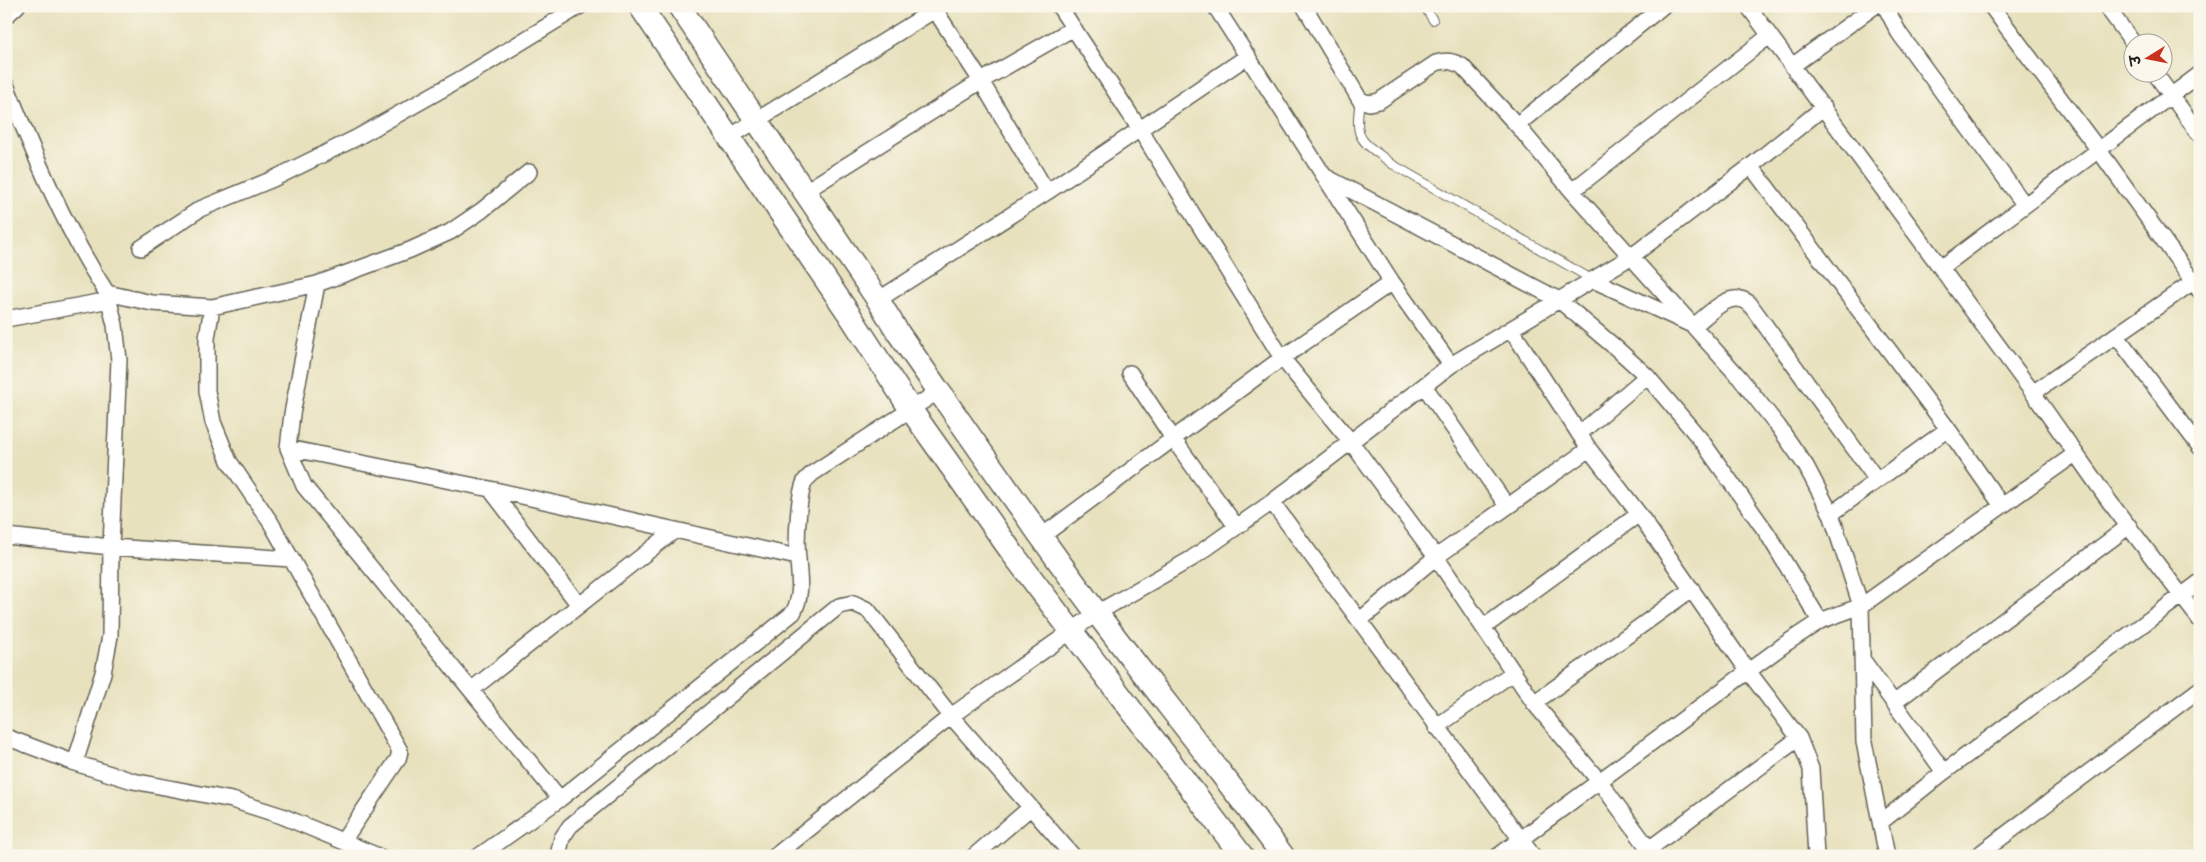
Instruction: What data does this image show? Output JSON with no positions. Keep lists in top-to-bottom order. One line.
{"north":"left"}
